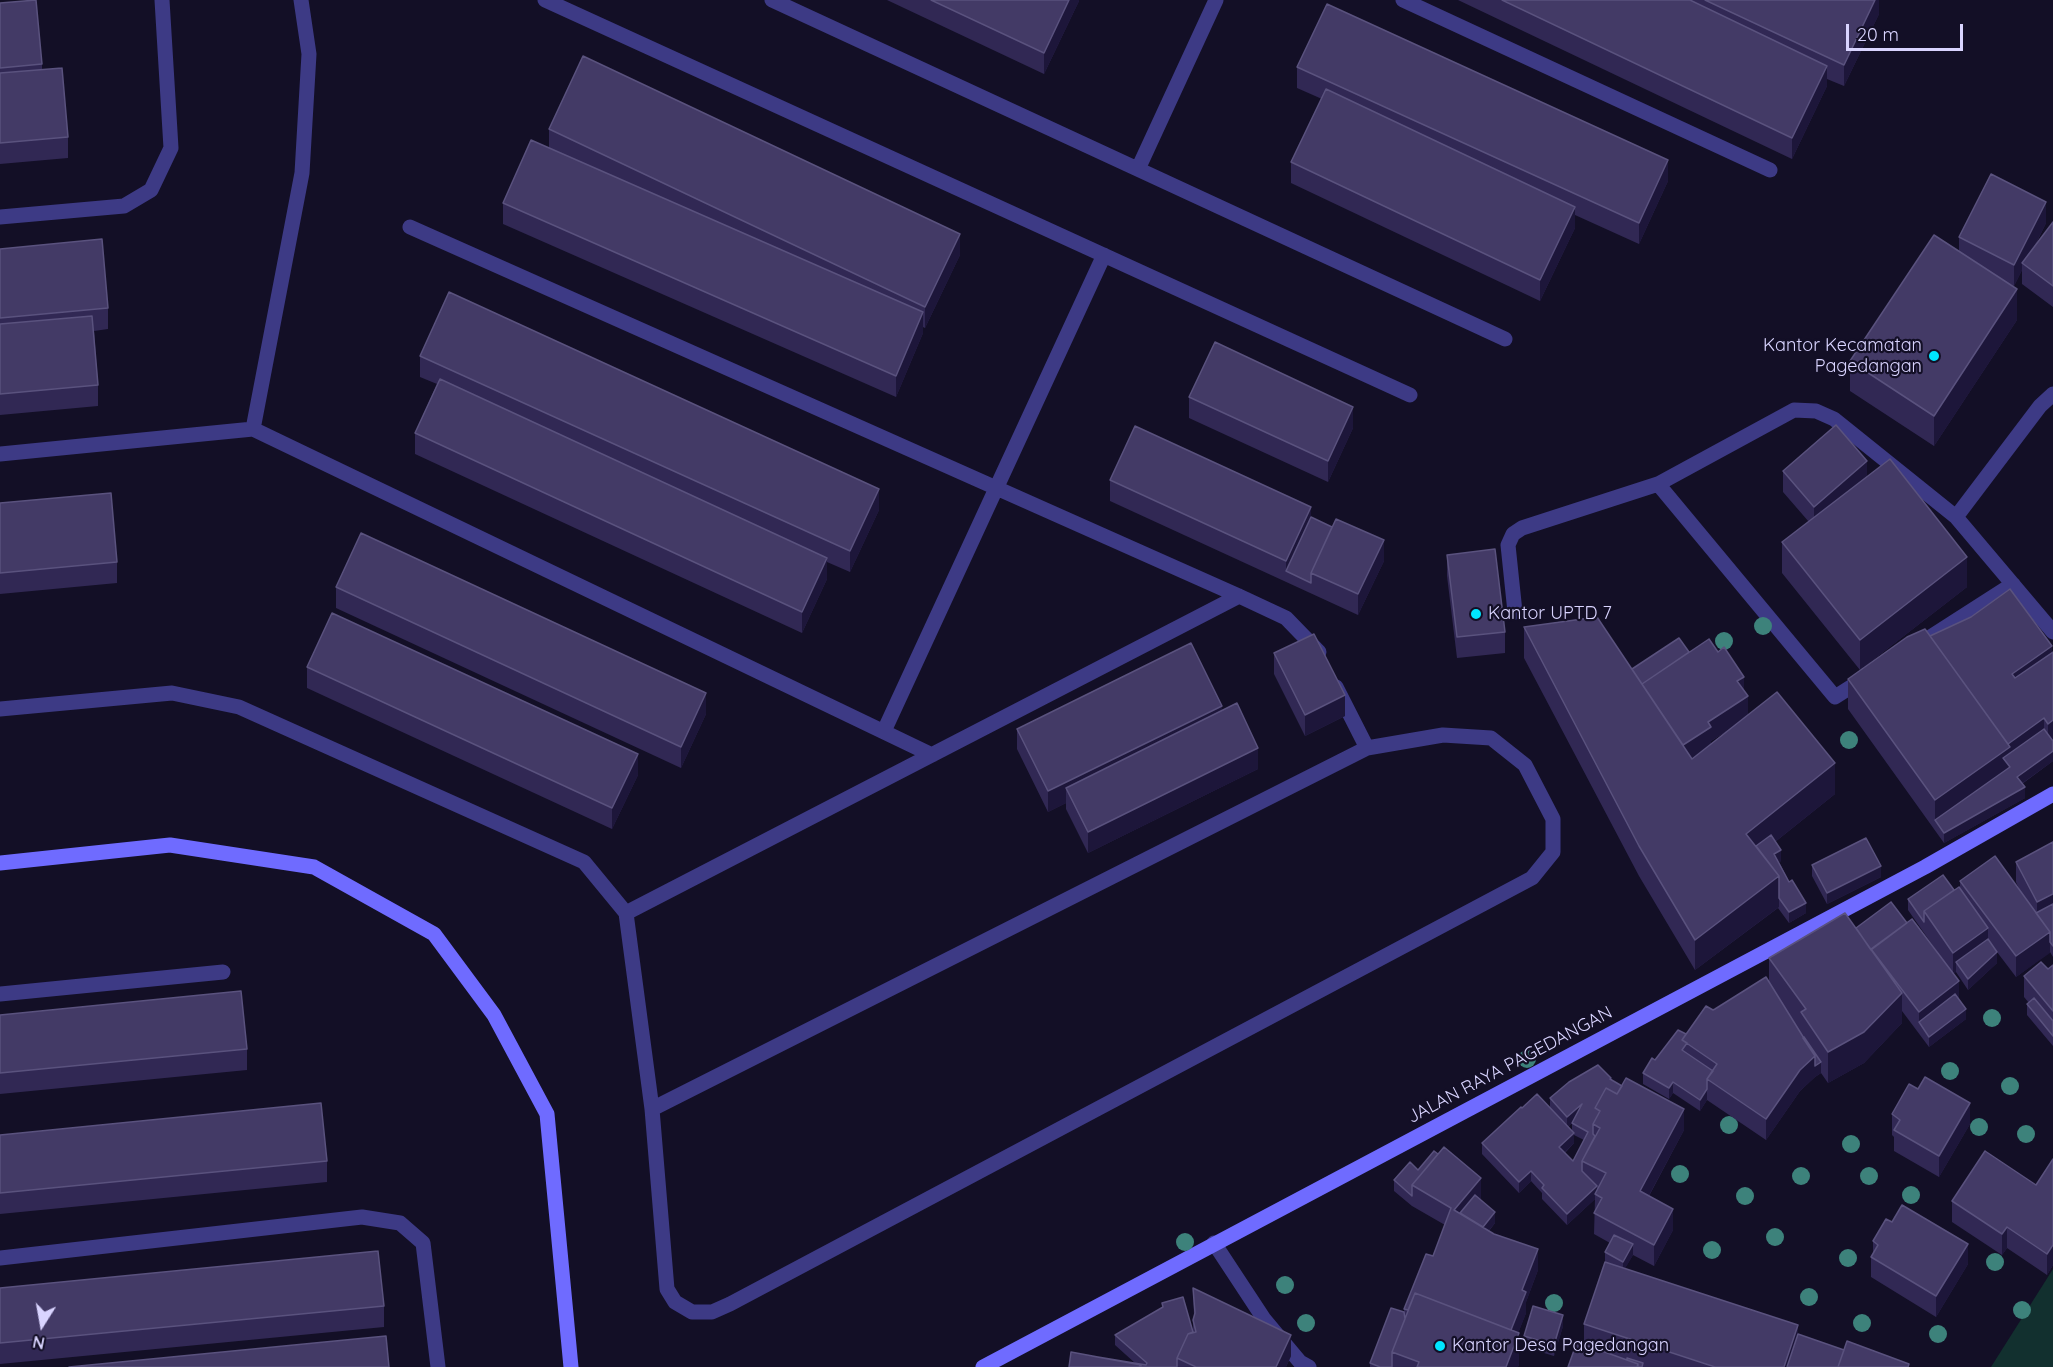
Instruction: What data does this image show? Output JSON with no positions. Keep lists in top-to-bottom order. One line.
{"streets":{"street":["JALAN RAYA PAGEDANGAN"]},"places":["Kantor Kecamatan Pagedangan","Kantor UPTD 7","Kantor Desa Pagedangan"],"scale_bar":"20 m","north":"bottom"}
